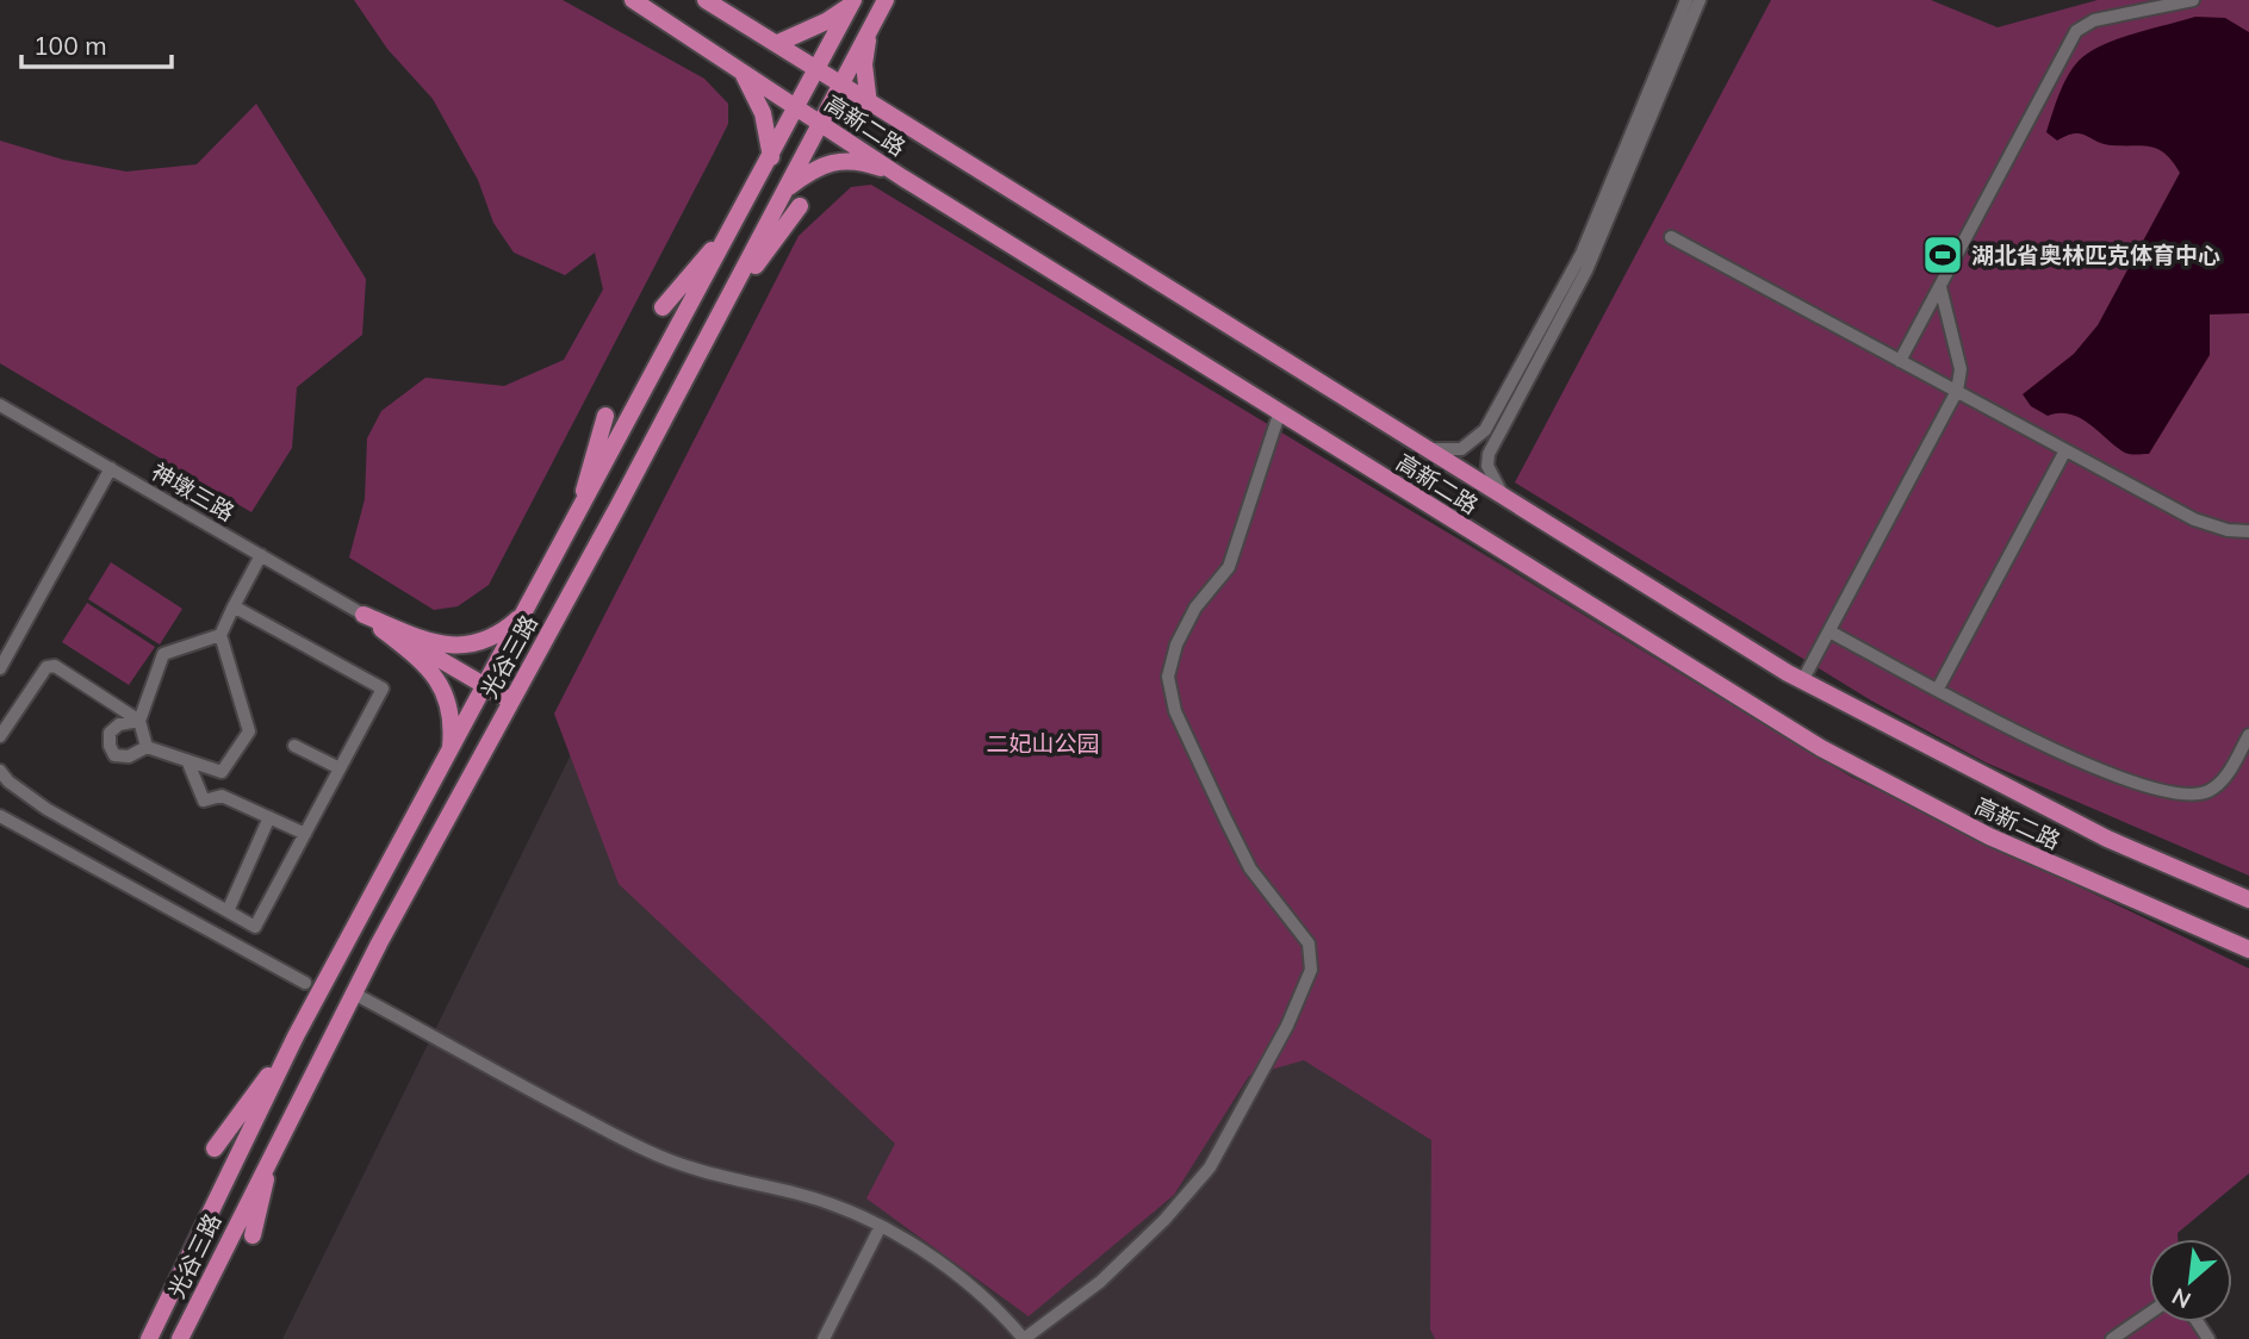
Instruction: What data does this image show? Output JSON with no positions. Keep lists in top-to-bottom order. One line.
{"streets":{"main road":["高新二路","光谷三路"],"street":["神墩三路"]},"crossings":[["高新二路","光谷三路"]],"parks":["二妃山公园"],"places":{"sports":["湖北省奥林匹克体育中心"]},"scale_bar":"100 m","north":"bottom left"}
